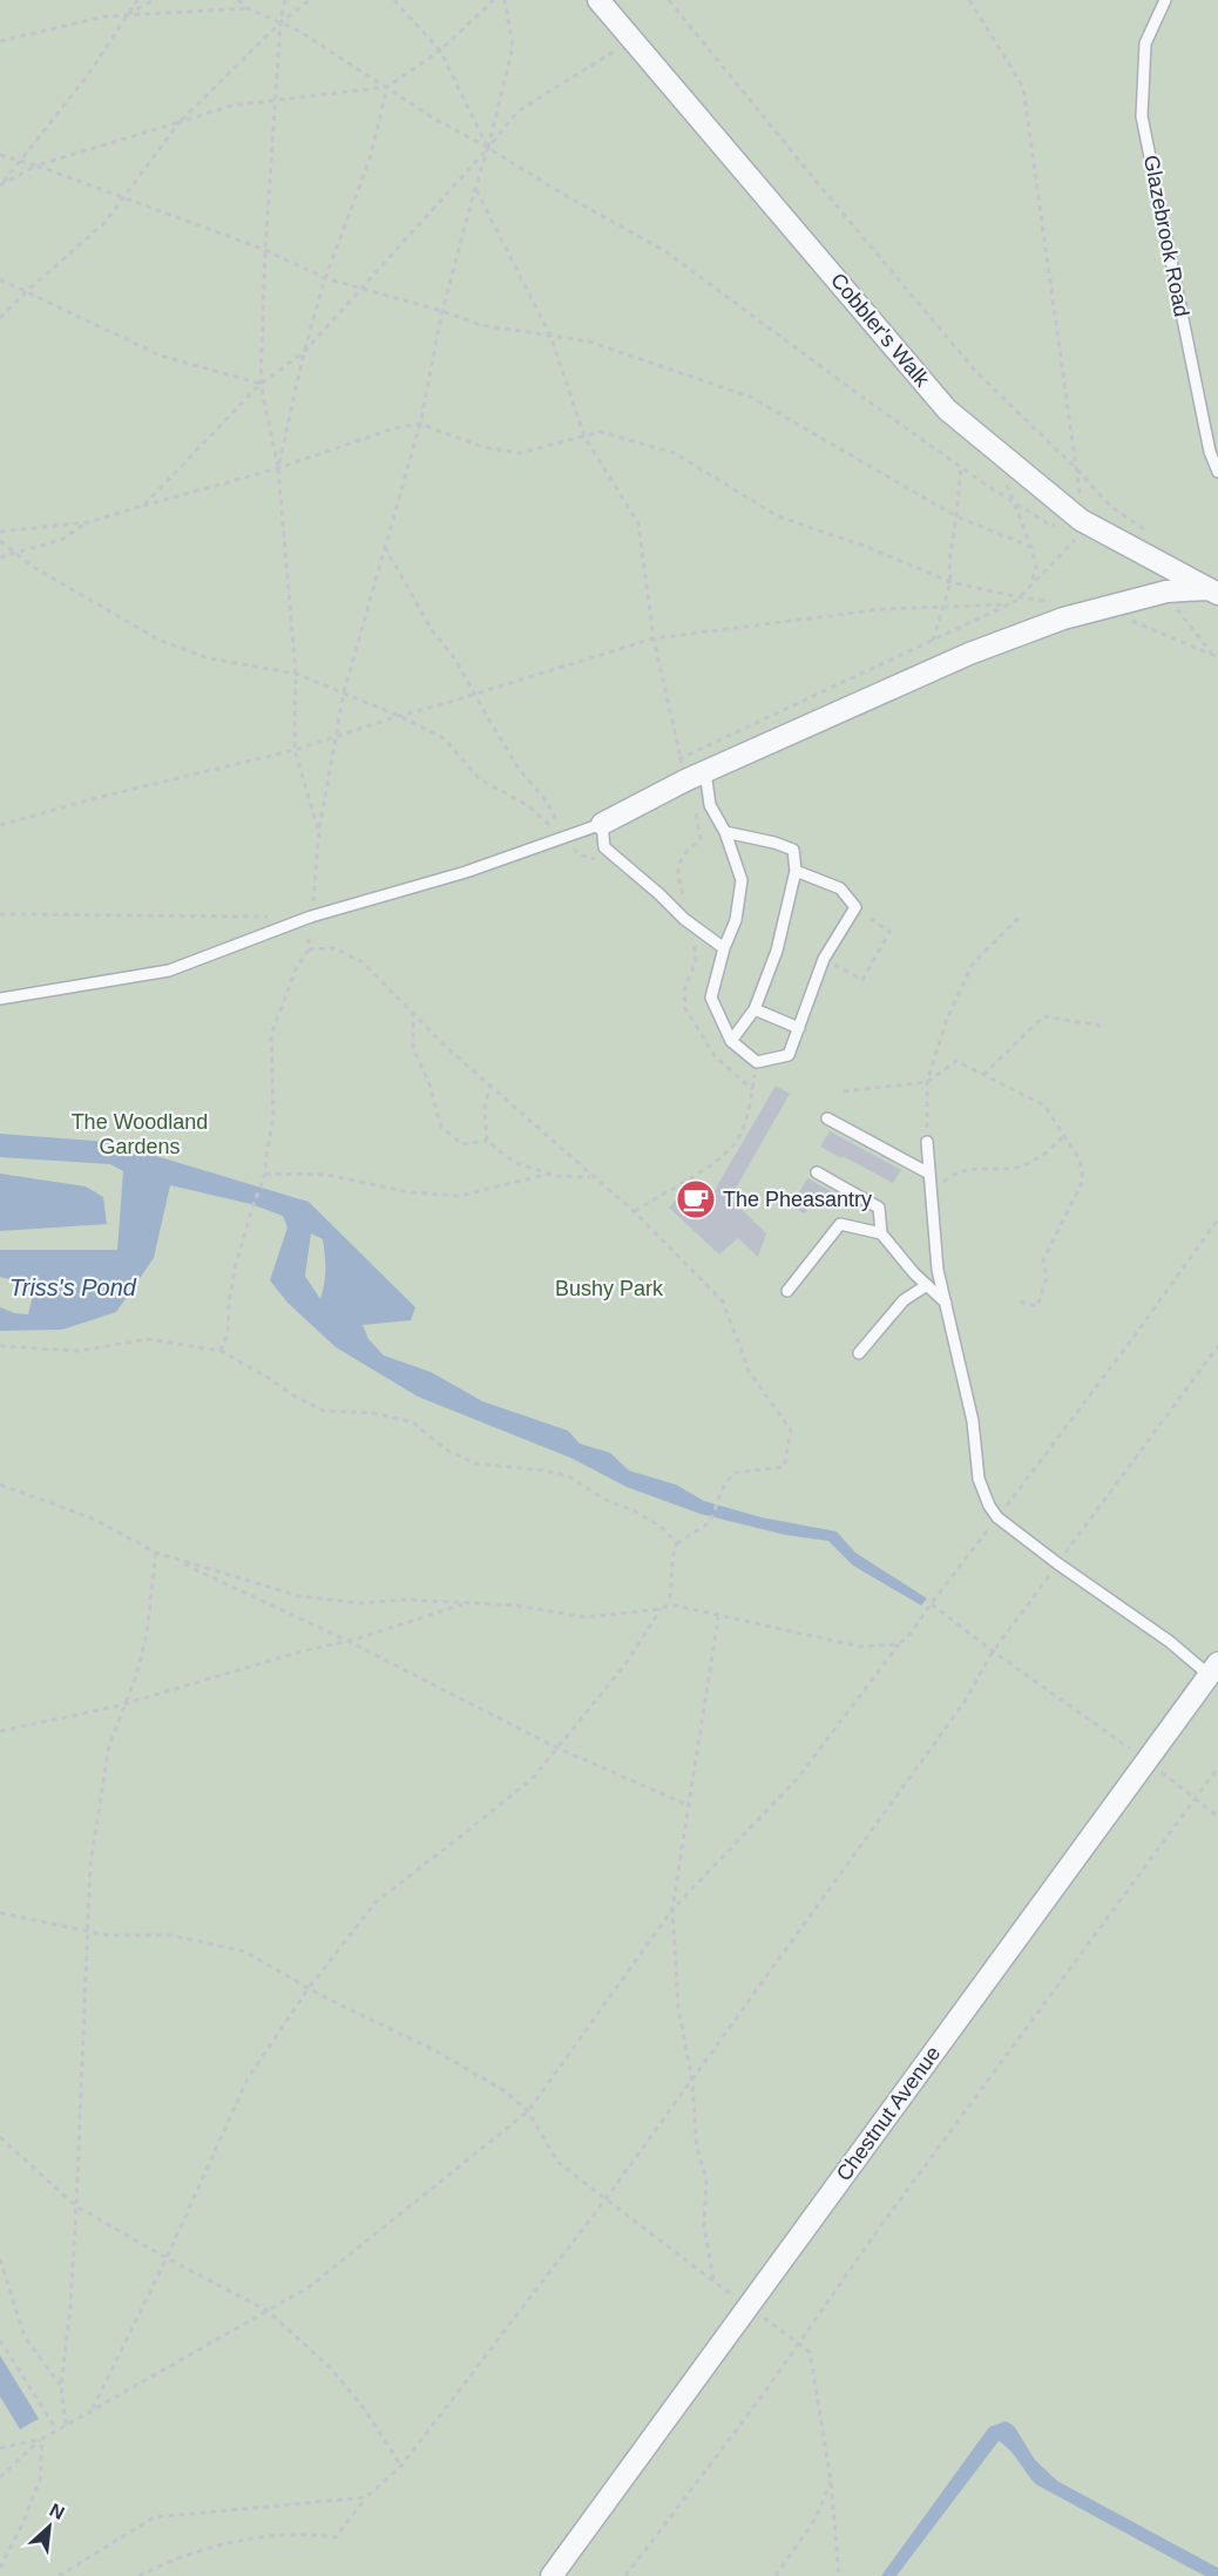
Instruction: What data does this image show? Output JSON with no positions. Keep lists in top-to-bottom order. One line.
{"streets":{"street":["Cobbler's Walk","Chestnut Avenue"],"lane":["Glazebrook Road"]},"water":["Triss's Pond"],"parks":["The Woodland Gardens","Bushy Park"],"places":{"cafe":["The Pheasantry"]},"north":"top right"}
